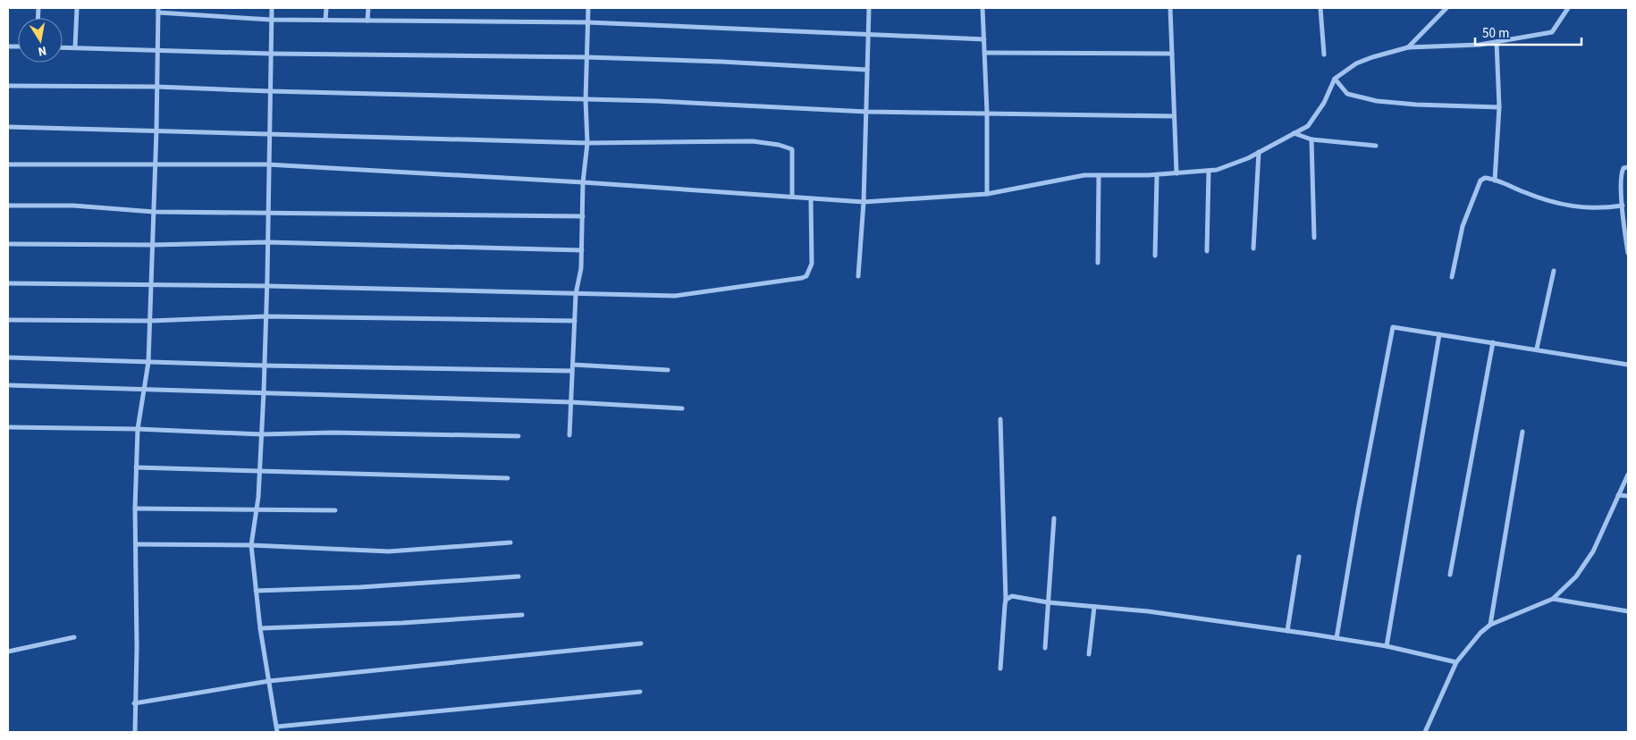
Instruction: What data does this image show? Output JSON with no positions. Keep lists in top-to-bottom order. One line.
{"scale_bar":"50 m","north":"bottom"}
